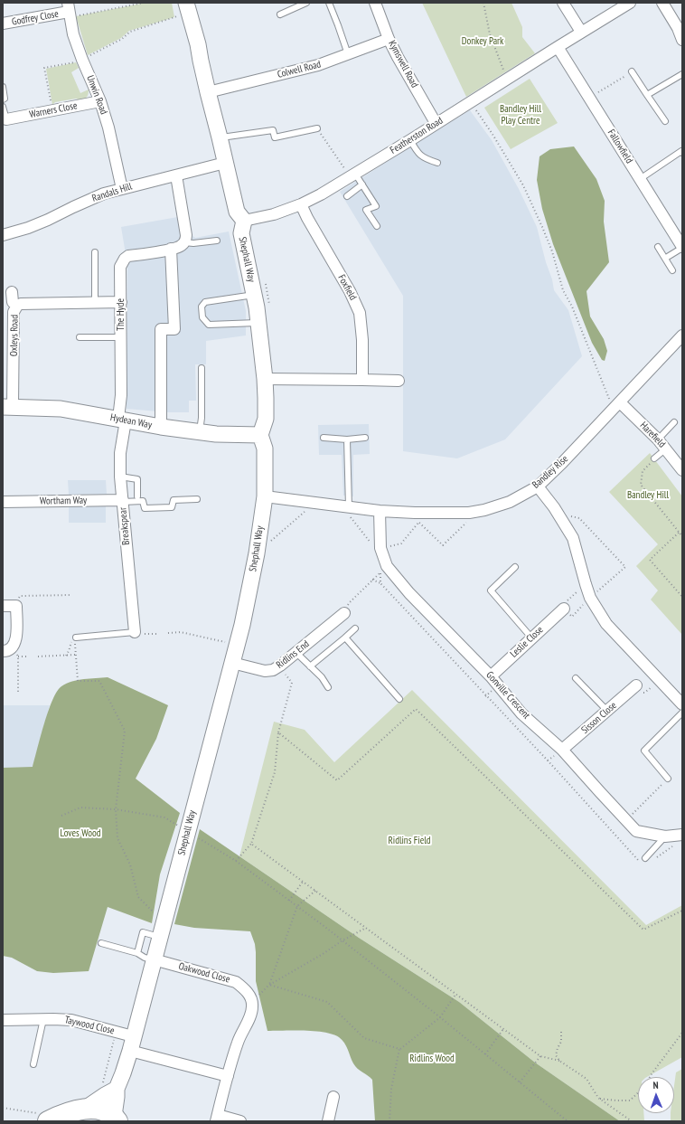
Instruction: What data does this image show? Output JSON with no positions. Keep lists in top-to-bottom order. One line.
{"streets":{"street":["Godfrey Close","Kymswell Road","Colwell Road","Unwin Road","Warners Close","Featherston Road","Fallowfield","Randals Hill","Shephall Way","Foxfield","The Hyde","Oxleys Road","Hydean Way","Harefield","Bandley Rise","Wortham Way","Breakspear","Leslie Close","Ridlins End","Gonville Crescent","Sisson Close","Oakwood Close","Taywood Close"]},"crossings":[["Godfrey Close","Unwin Road"],["Kymswell Road","Colwell Road"],["Kymswell Road","Featherston Road"],["Unwin Road","Warners Close"],["Unwin Road","Randals Hill"],["Featherston Road","Fallowfield"],["Featherston Road","Shephall Way"],["Featherston Road","Foxfield"],["Shephall Way","Hydean Way"],["Shephall Way","Bandley Rise"],["Shephall Way","Ridlins End"],["Shephall Way","Oakwood Close"],["Shephall Way","Taywood Close"],["The Hyde","Oxleys Road"],["The Hyde","Hydean Way"],["The Hyde","Breakspear"],["Oxleys Road","Hydean Way"],["Hydean Way","Breakspear"],["Harefield","Bandley Rise"],["Bandley Rise","Gonville Crescent"],["Wortham Way","Breakspear"],["Leslie Close","Gonville Crescent"],["Gonville Crescent","Sisson Close"]],"parks":["Donkey Park","Bandley Hill Play Centre","Bandley Hill","Loves Wood","Ridlins Field","Ridlins Wood"],"north":"top"}
